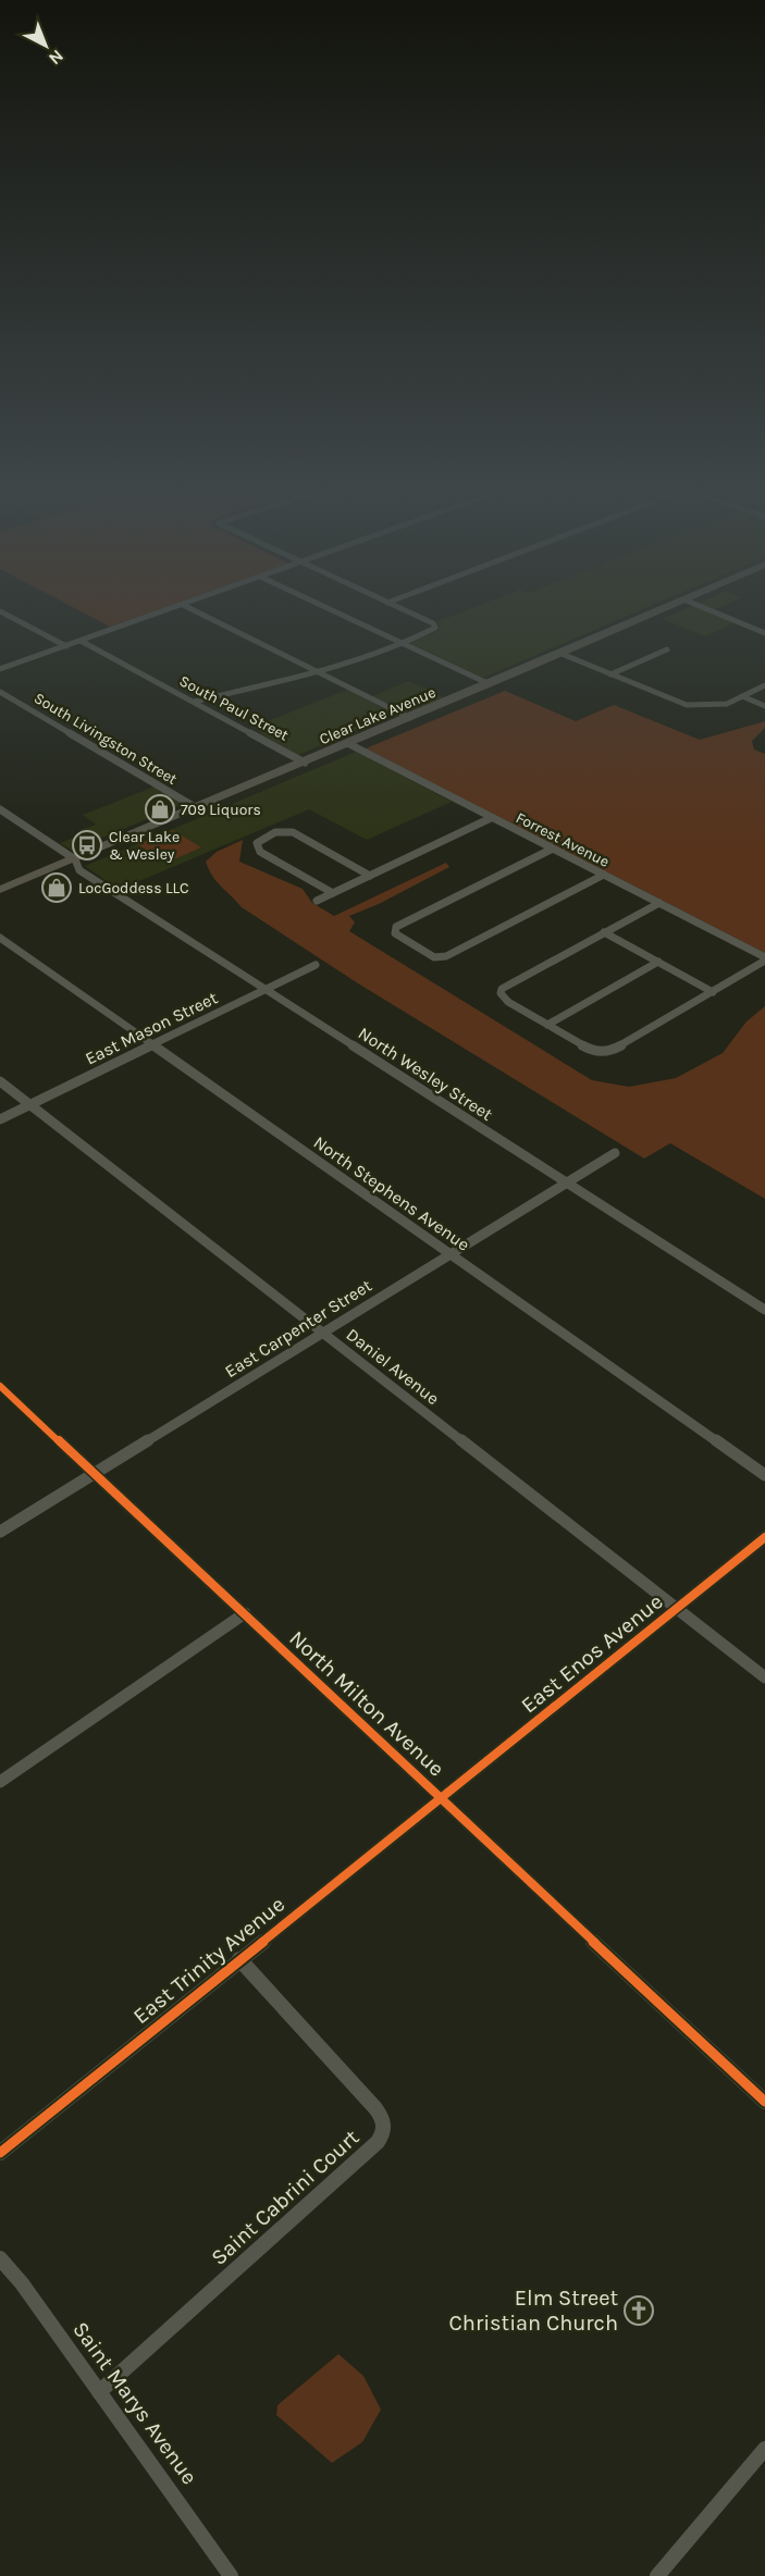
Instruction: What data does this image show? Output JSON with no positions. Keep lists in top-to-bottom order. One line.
{"streets":{"main road":["Clear Lake Avenue"],"street":["South Paul Street","South Livingston Street","Forrest Avenue","East Mason Street","North Wesley Street","North Stephens Avenue","East Carpenter Street","Daniel Avenue","East Enos Avenue","North Milton Avenue","East Trinity Avenue","Saint Cabrini Court","Saint Marys Avenue"]},"crossings":[["South Paul Street","Clear Lake Avenue"],["Clear Lake Avenue","South Livingston Street"],["Clear Lake Avenue","Forrest Avenue"],["Clear Lake Avenue","North Wesley Street"],["East Mason Street","North Wesley Street"],["East Mason Street","North Stephens Avenue"],["East Mason Street","Daniel Avenue"],["North Wesley Street","East Carpenter Street"],["North Stephens Avenue","East Carpenter Street"],["East Carpenter Street","Daniel Avenue"],["East Carpenter Street","North Milton Avenue"],["Daniel Avenue","East Enos Avenue"],["East Enos Avenue","North Milton Avenue"],["East Enos Avenue","East Trinity Avenue"],["North Milton Avenue","East Trinity Avenue"],["East Trinity Avenue","Saint Cabrini Court"],["Saint Cabrini Court","Saint Marys Avenue"]],"places":{"shop":["709 Liquors","LocGoddess LLC"],"bus stop":["Clear Lake & Wesley"],"church":["Elm Street Christian Church"]},"north":"bottom right"}
